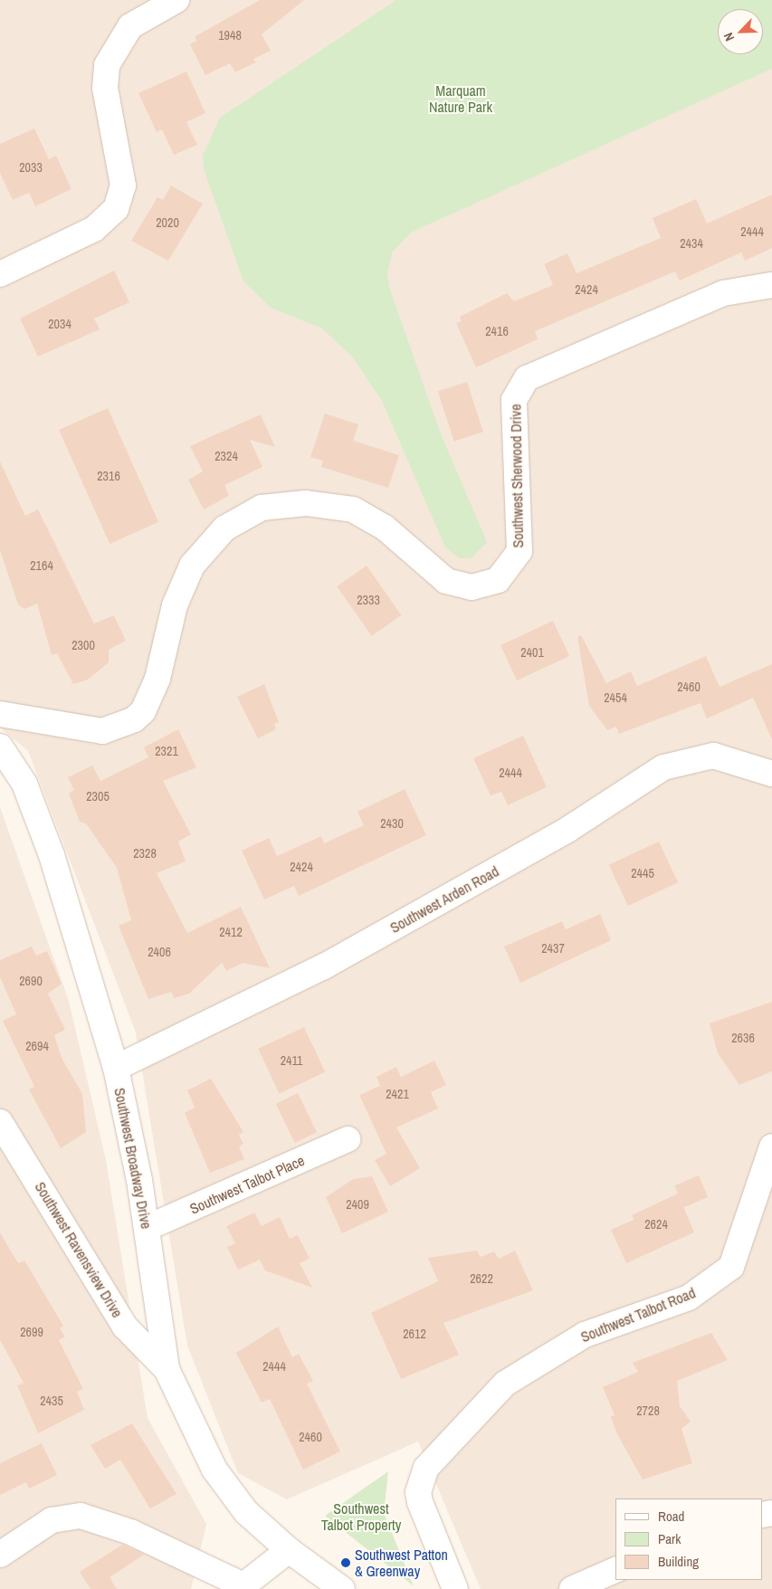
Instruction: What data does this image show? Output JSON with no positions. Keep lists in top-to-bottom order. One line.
{"streets":{"street":["Southwest Sherwood Drive","Southwest Arden Road","Southwest Broadway Drive","Southwest Talbot Place","Southwest Ravensview Drive","Southwest Talbot Road"]},"crossings":[["Southwest Arden Road","Southwest Broadway Drive"],["Southwest Broadway Drive","Southwest Talbot Place"],["Southwest Broadway Drive","Southwest Ravensview Drive"]],"parks":["Marquam Nature Park","Southwest Talbot Property"],"places":["Southwest Patton & Greenway"],"house_numbers":["1948","2033","2020","2444","2434","2424","2034","2416","2324","2316","2164","2333","2300","2401","2460","2454","2321","2444","2305","2430","2328","2424","2445","2412","2437","2406","2690","2636","2694","2411","2421","2409","2624","2622","2699","2612","2444","2435","2728","2460"],"legend":["Road","Park","Building"],"north":"bottom left"}
